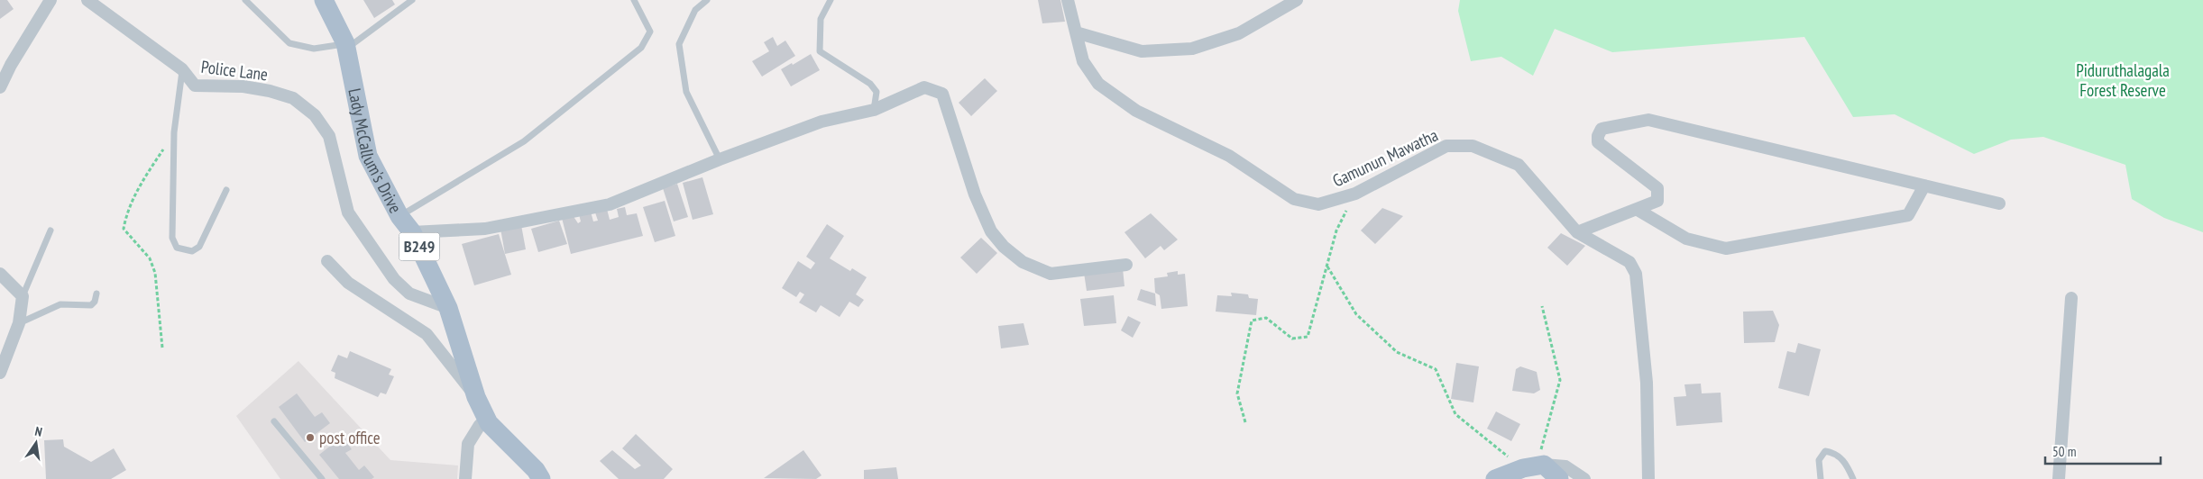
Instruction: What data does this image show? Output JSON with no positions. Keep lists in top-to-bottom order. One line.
{"streets":{"main road":["Lady McCallum's Drive","B249"],"street":["Police Lane","Gamunun Mawatha"]},"crossings":[["Police Lane","Lady McCallum's Drive"]],"parks":["Piduruthalagala Forest Reserve"],"places":["post office"],"scale_bar":"50 m","north":"top"}
